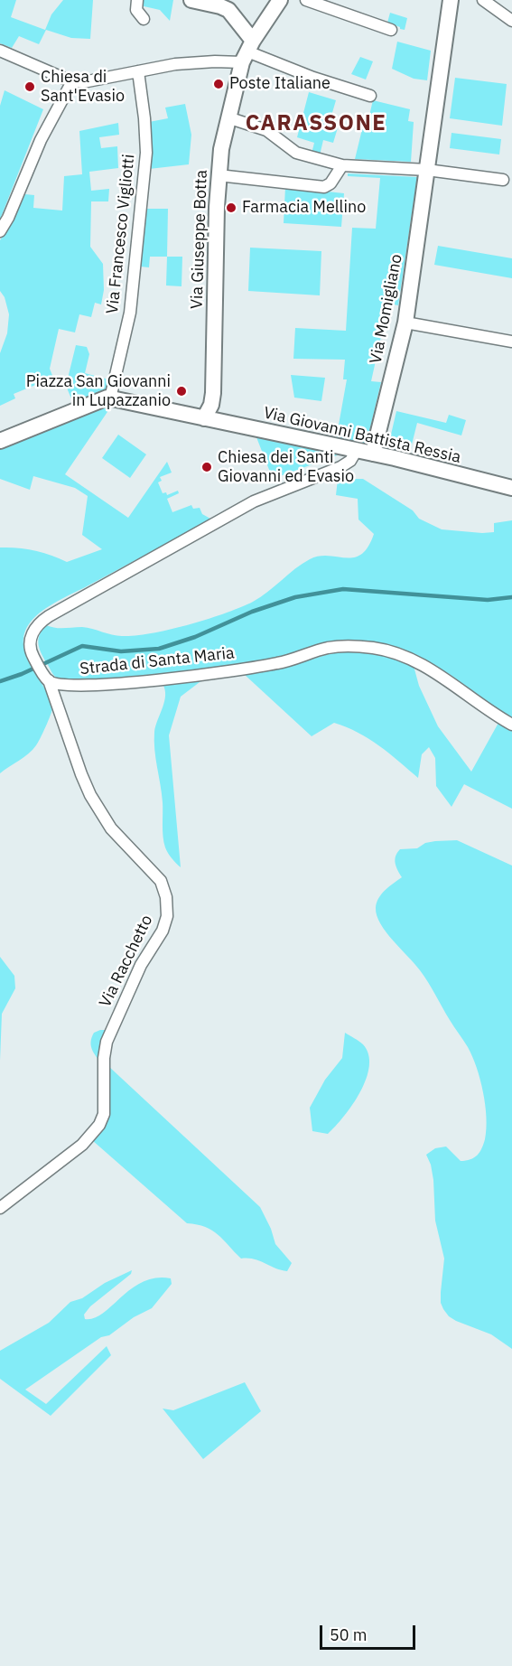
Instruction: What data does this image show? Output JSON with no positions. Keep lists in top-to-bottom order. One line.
{"streets":{"street":["Via Francesco Vigliotti","Via Giuseppe Botta","Via Momigliano","Via Giovanni Battista Ressia","Strada di Santa Maria","Via Racchetto"]},"crossings":[["Via Francesco Vigliotti","Via Giovanni Battista Ressia"],["Via Giuseppe Botta","Via Giovanni Battista Ressia"],["Via Momigliano","Via Giovanni Battista Ressia"],["Strada di Santa Maria","Via Racchetto"]],"districts":["CARASSONE"],"places":["Poste Italiane","Chiesa di Sant'Evasio","Farmacia Mellino","Piazza San Giovanni in Lupazzanio","Chiesa dei Santi Giovanni ed Evasio"],"scale_bar":"50 m"}
